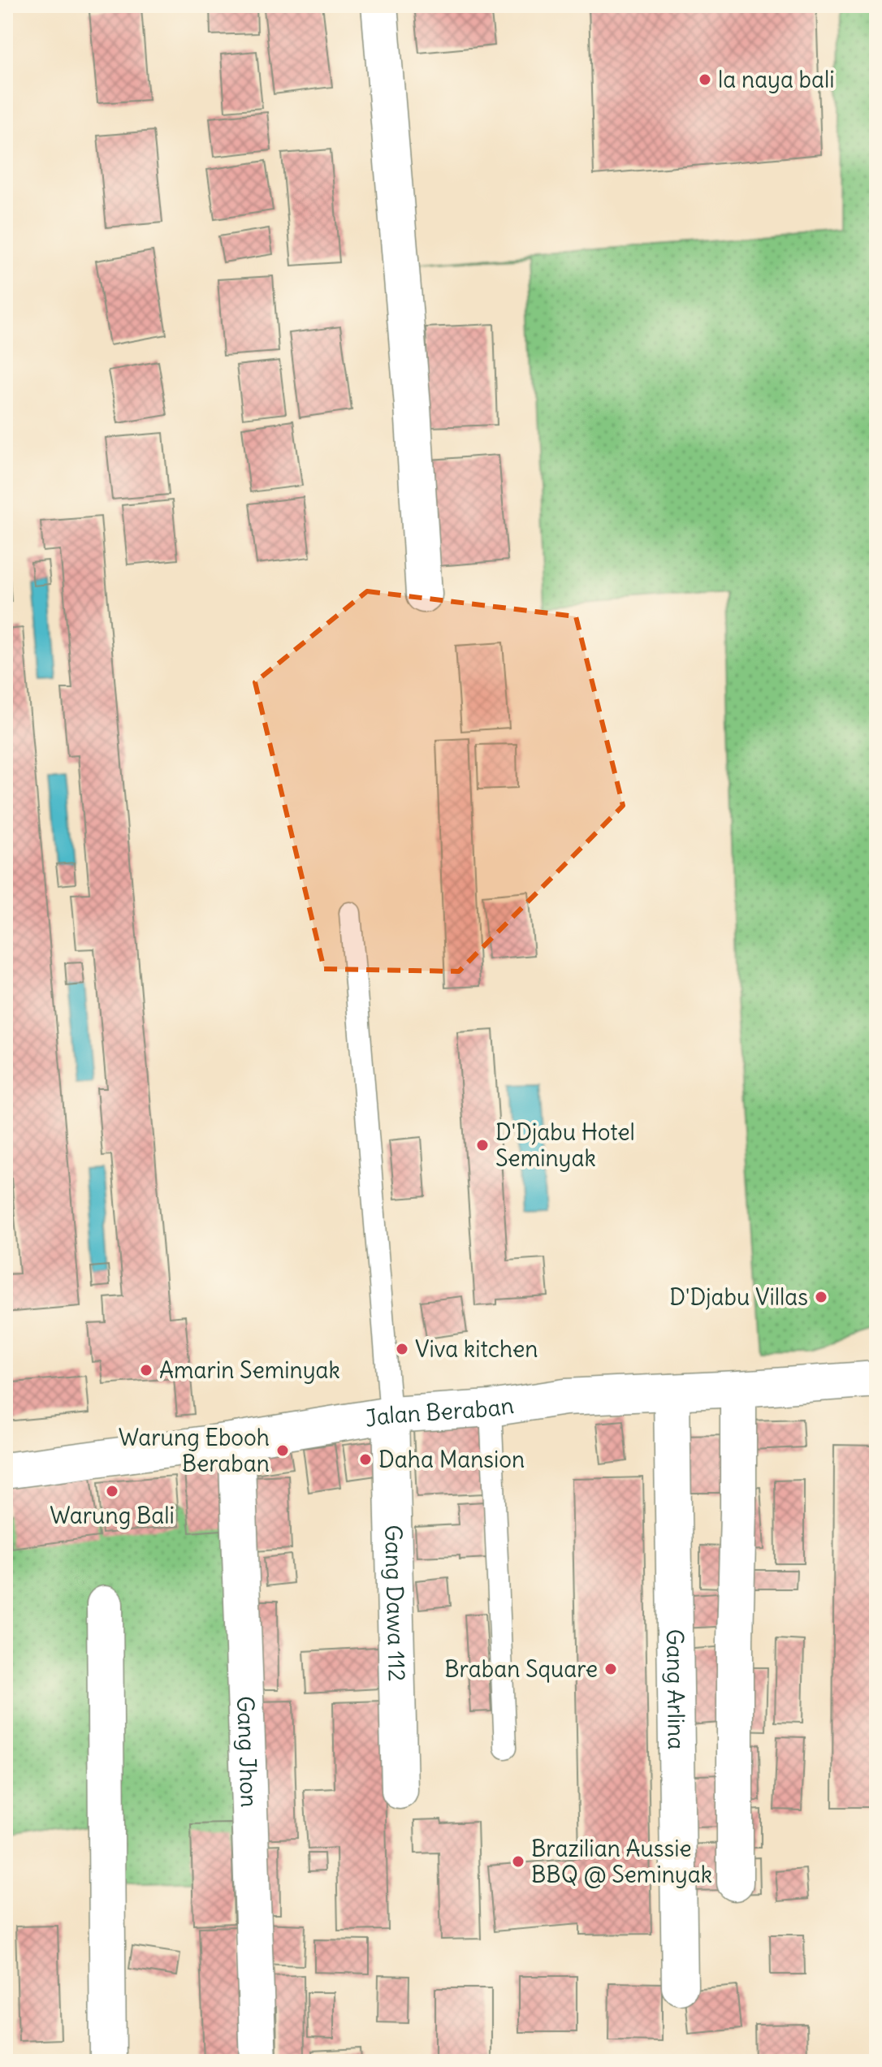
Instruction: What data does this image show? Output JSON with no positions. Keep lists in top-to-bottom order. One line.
{"streets":{"street":["Jalan Beraban","Gang Dawa 112","Gang Arlina","Gang Jhon"]},"crossings":[["Jalan Beraban","Gang Dawa 112"],["Jalan Beraban","Gang Arlina"],["Jalan Beraban","Gang Jhon"]],"places":["la naya bali","D'Djabu Hotel Seminyak","D'Djabu Villas","Viva kitchen","Amarin Seminyak","Warung Ebooh Beraban","Daha Mansion","Warung Bali","Braban Square","Brazilian Aussie BBQ @ Seminyak"]}
